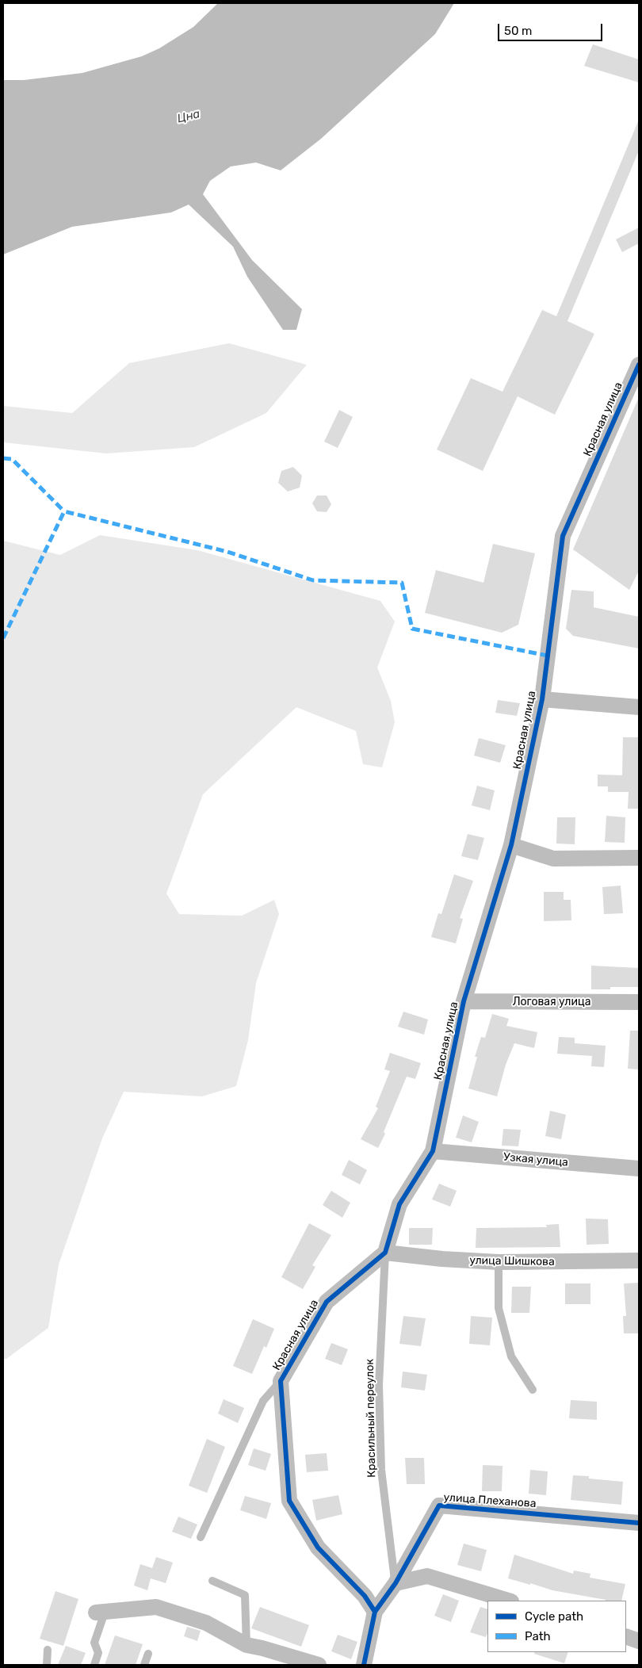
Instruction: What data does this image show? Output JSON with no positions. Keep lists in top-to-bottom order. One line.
{"streets":{"street":["Красная улица","Логовая улица","Узкая улица","улица Шишкова","улица Плеханова"],"lane":["Красильный переулок"]},"crossings":[["Красная улица","Логовая улица"],["Красная улица","Узкая улица"],["Красная улица","улица Шишкова"],["Красная улица","Красильный переулок"],["Красная улица","улица Плеханова"],["улица Шишкова","Красильный переулок"],["Красильный переулок","улица Плеханова"]],"water":["Цна"],"legend":["Cycle path","Path"],"scale_bar":"50 m"}
